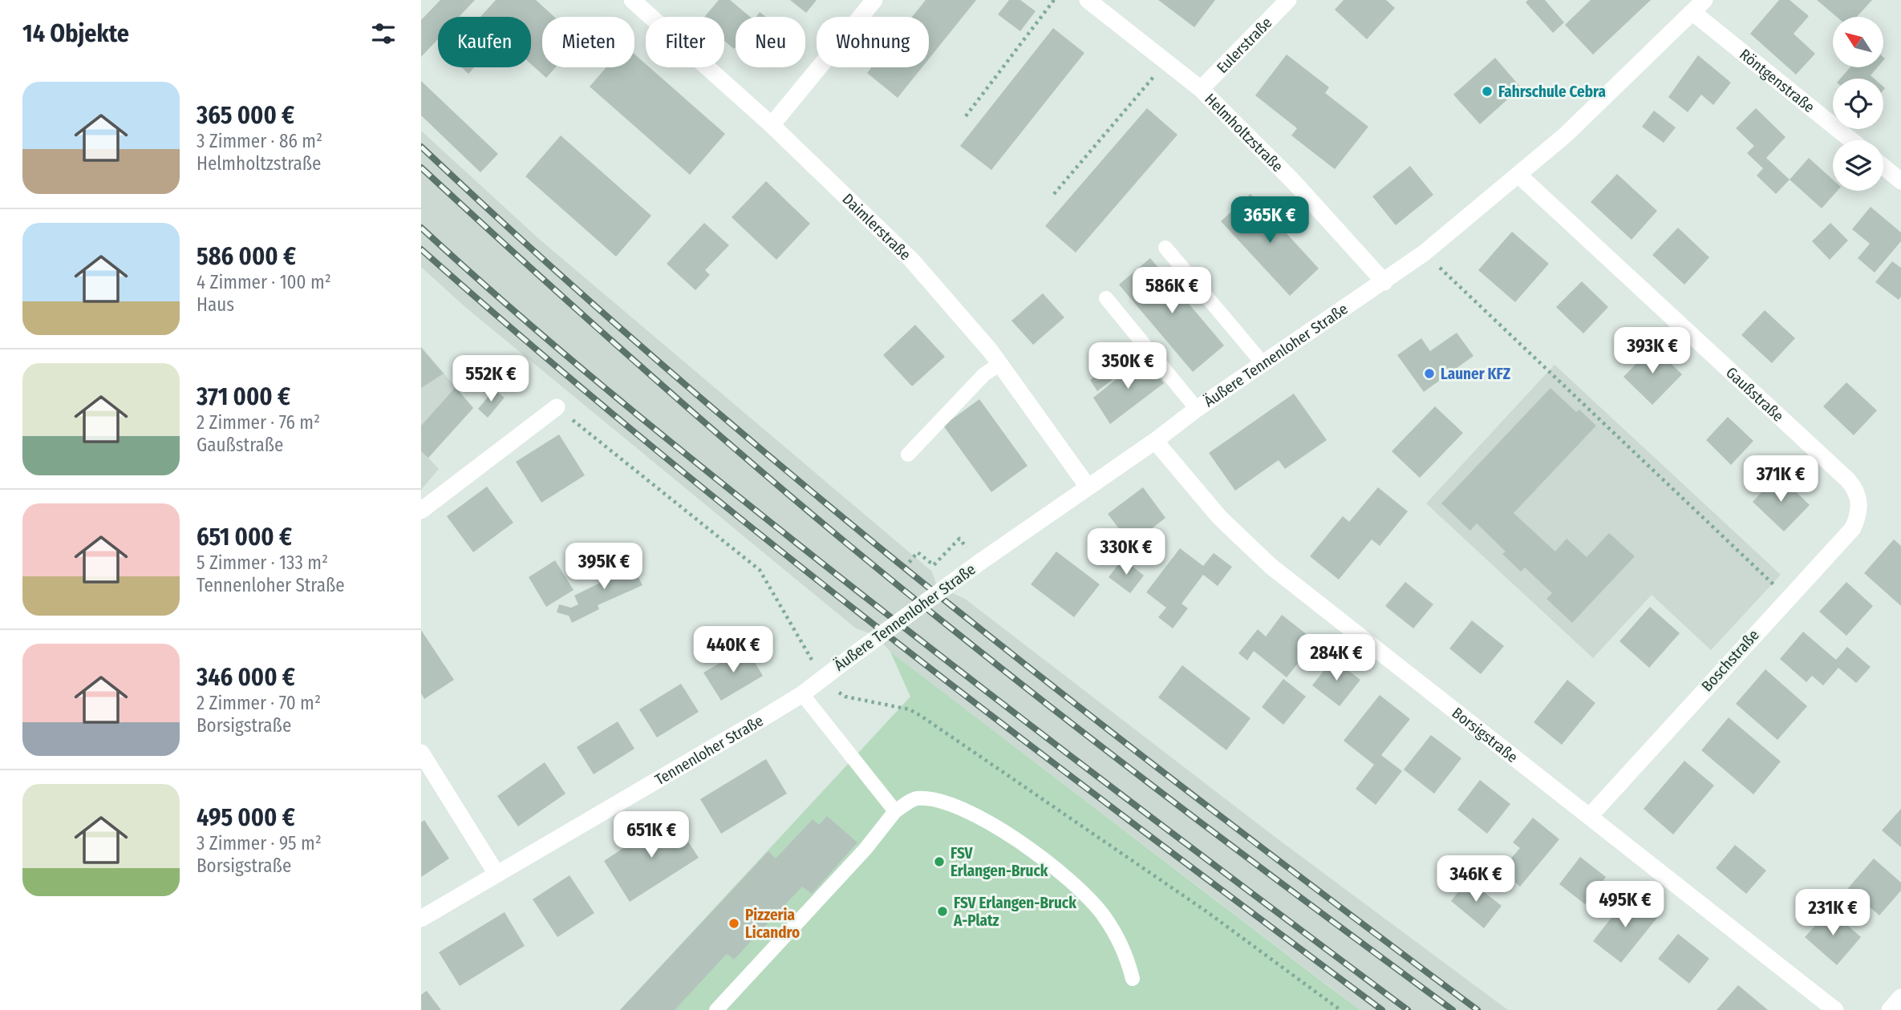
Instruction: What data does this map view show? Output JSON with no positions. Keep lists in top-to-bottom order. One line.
{"streets":{"street":["Eulerstraße","Röntgenstraße","Helmholtzstraße","Daimlerstraße","Äußere Tennenloher Straße","Gaußstraße","Boschstraße","Borsigstraße","Tennenloher Straße"]},"crossings":[["Eulerstraße","Helmholtzstraße"],["Röntgenstraße","Äußere Tennenloher Straße"],["Helmholtzstraße","Äußere Tennenloher Straße"],["Daimlerstraße","Äußere Tennenloher Straße"],["Äußere Tennenloher Straße","Gaußstraße"],["Äußere Tennenloher Straße","Borsigstraße"],["Äußere Tennenloher Straße","Tennenloher Straße"],["Gaußstraße","Boschstraße"],["Boschstraße","Borsigstraße"]],"places":["Fahrschule Cebra","Launer KFZ","FSV Erlangen-Bruck","FSV Erlangen-Bruck A-Platz","Pizzeria Licandro"],"north":"top left","page":{"heading":"14 Objekte","chip":["Kaufen","Mieten","Filter","Neu","Wohnung"],"list":[{"name":"365 000 €","note":"3 Zimmer · 86 m² · Helmholtzstraße"},{"name":"586 000 €","note":"4 Zimmer · 100 m² · Haus"},{"name":"371 000 €","note":"2 Zimmer · 76 m² · Gaußstraße"},{"name":"651 000 €","note":"5 Zimmer · 133 m² · Tennenloher Straße"},{"name":"346 000 €","note":"2 Zimmer · 70 m² · Borsigstraße"},{"name":"495 000 €","note":"3 Zimmer · 95 m² · Borsigstraße"}],"price":["365K €","586K €","393K €","350K €","552K €","371K €","330K €","395K €","440K €","284K €","651K €","346K €","495K €","231K €"]}}
